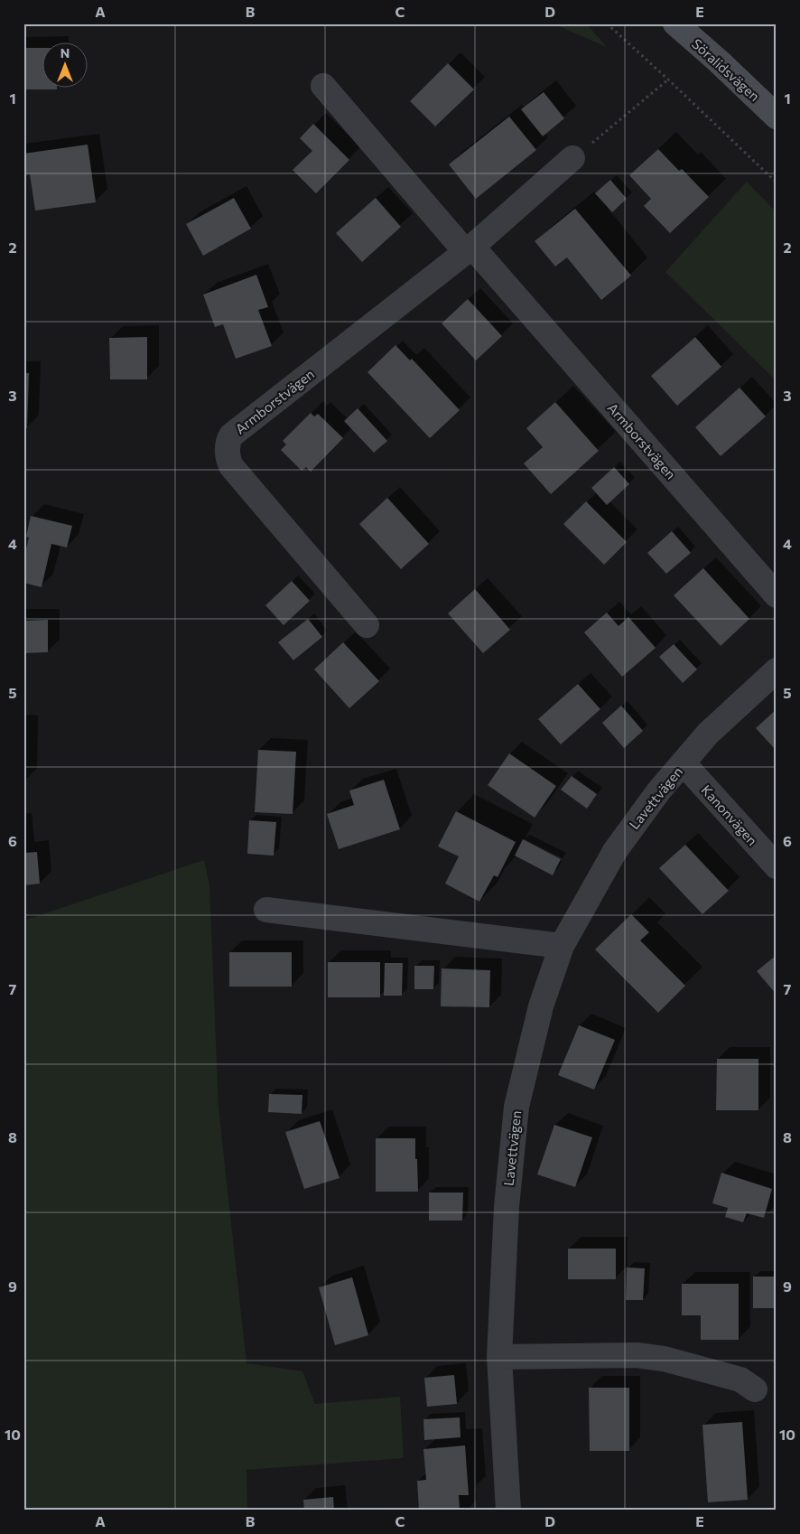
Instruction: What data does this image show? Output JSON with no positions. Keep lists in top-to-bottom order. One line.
{"streets":{"street":["Söralidsvägen","Armborstvägen","Lavettvägen","Kanonvägen"]},"crossings":[["Lavettvägen","Kanonvägen"]],"north":"top","grid":{"columns":["A","B","C","D","E"],"rows":["1","2","3","4","5","6","7","8","9","10"]}}
